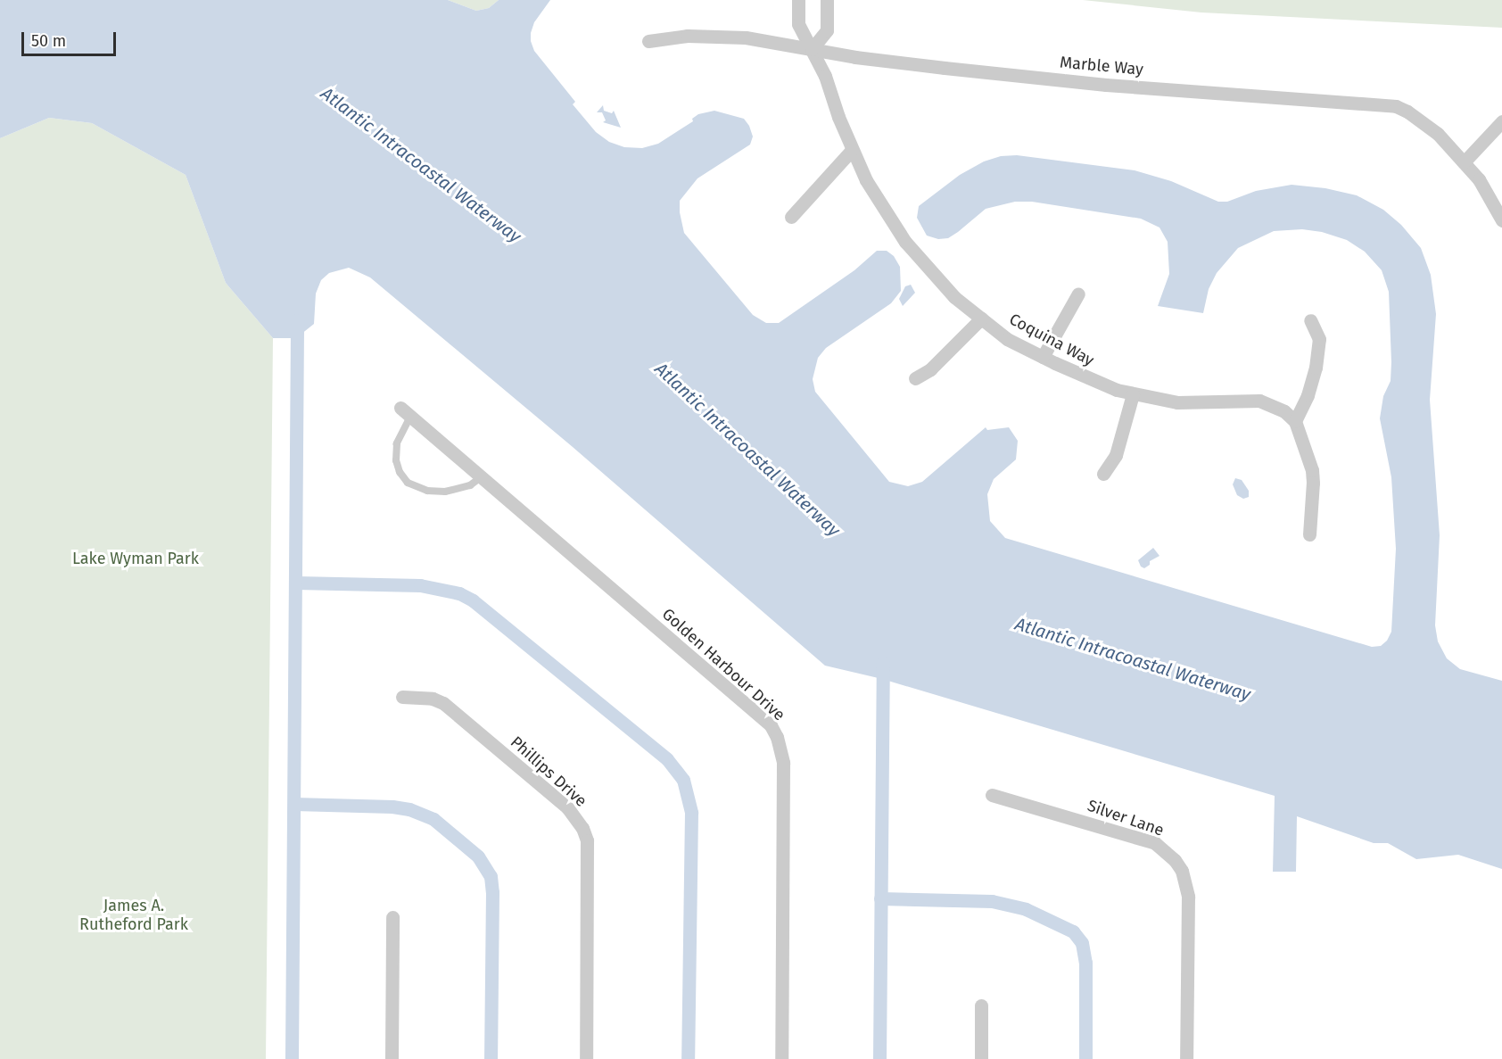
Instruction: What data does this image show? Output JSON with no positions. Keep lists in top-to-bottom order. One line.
{"streets":{"street":["Marble Way","Coquina Way","Golden Harbour Drive","Phillips Drive","Silver Lane"]},"crossings":[["Marble Way","Coquina Way"]],"water":["Atlantic Intracoastal Waterway"],"parks":["Lake Wyman Park","James A. Rutheford Park"],"scale_bar":"50 m"}
